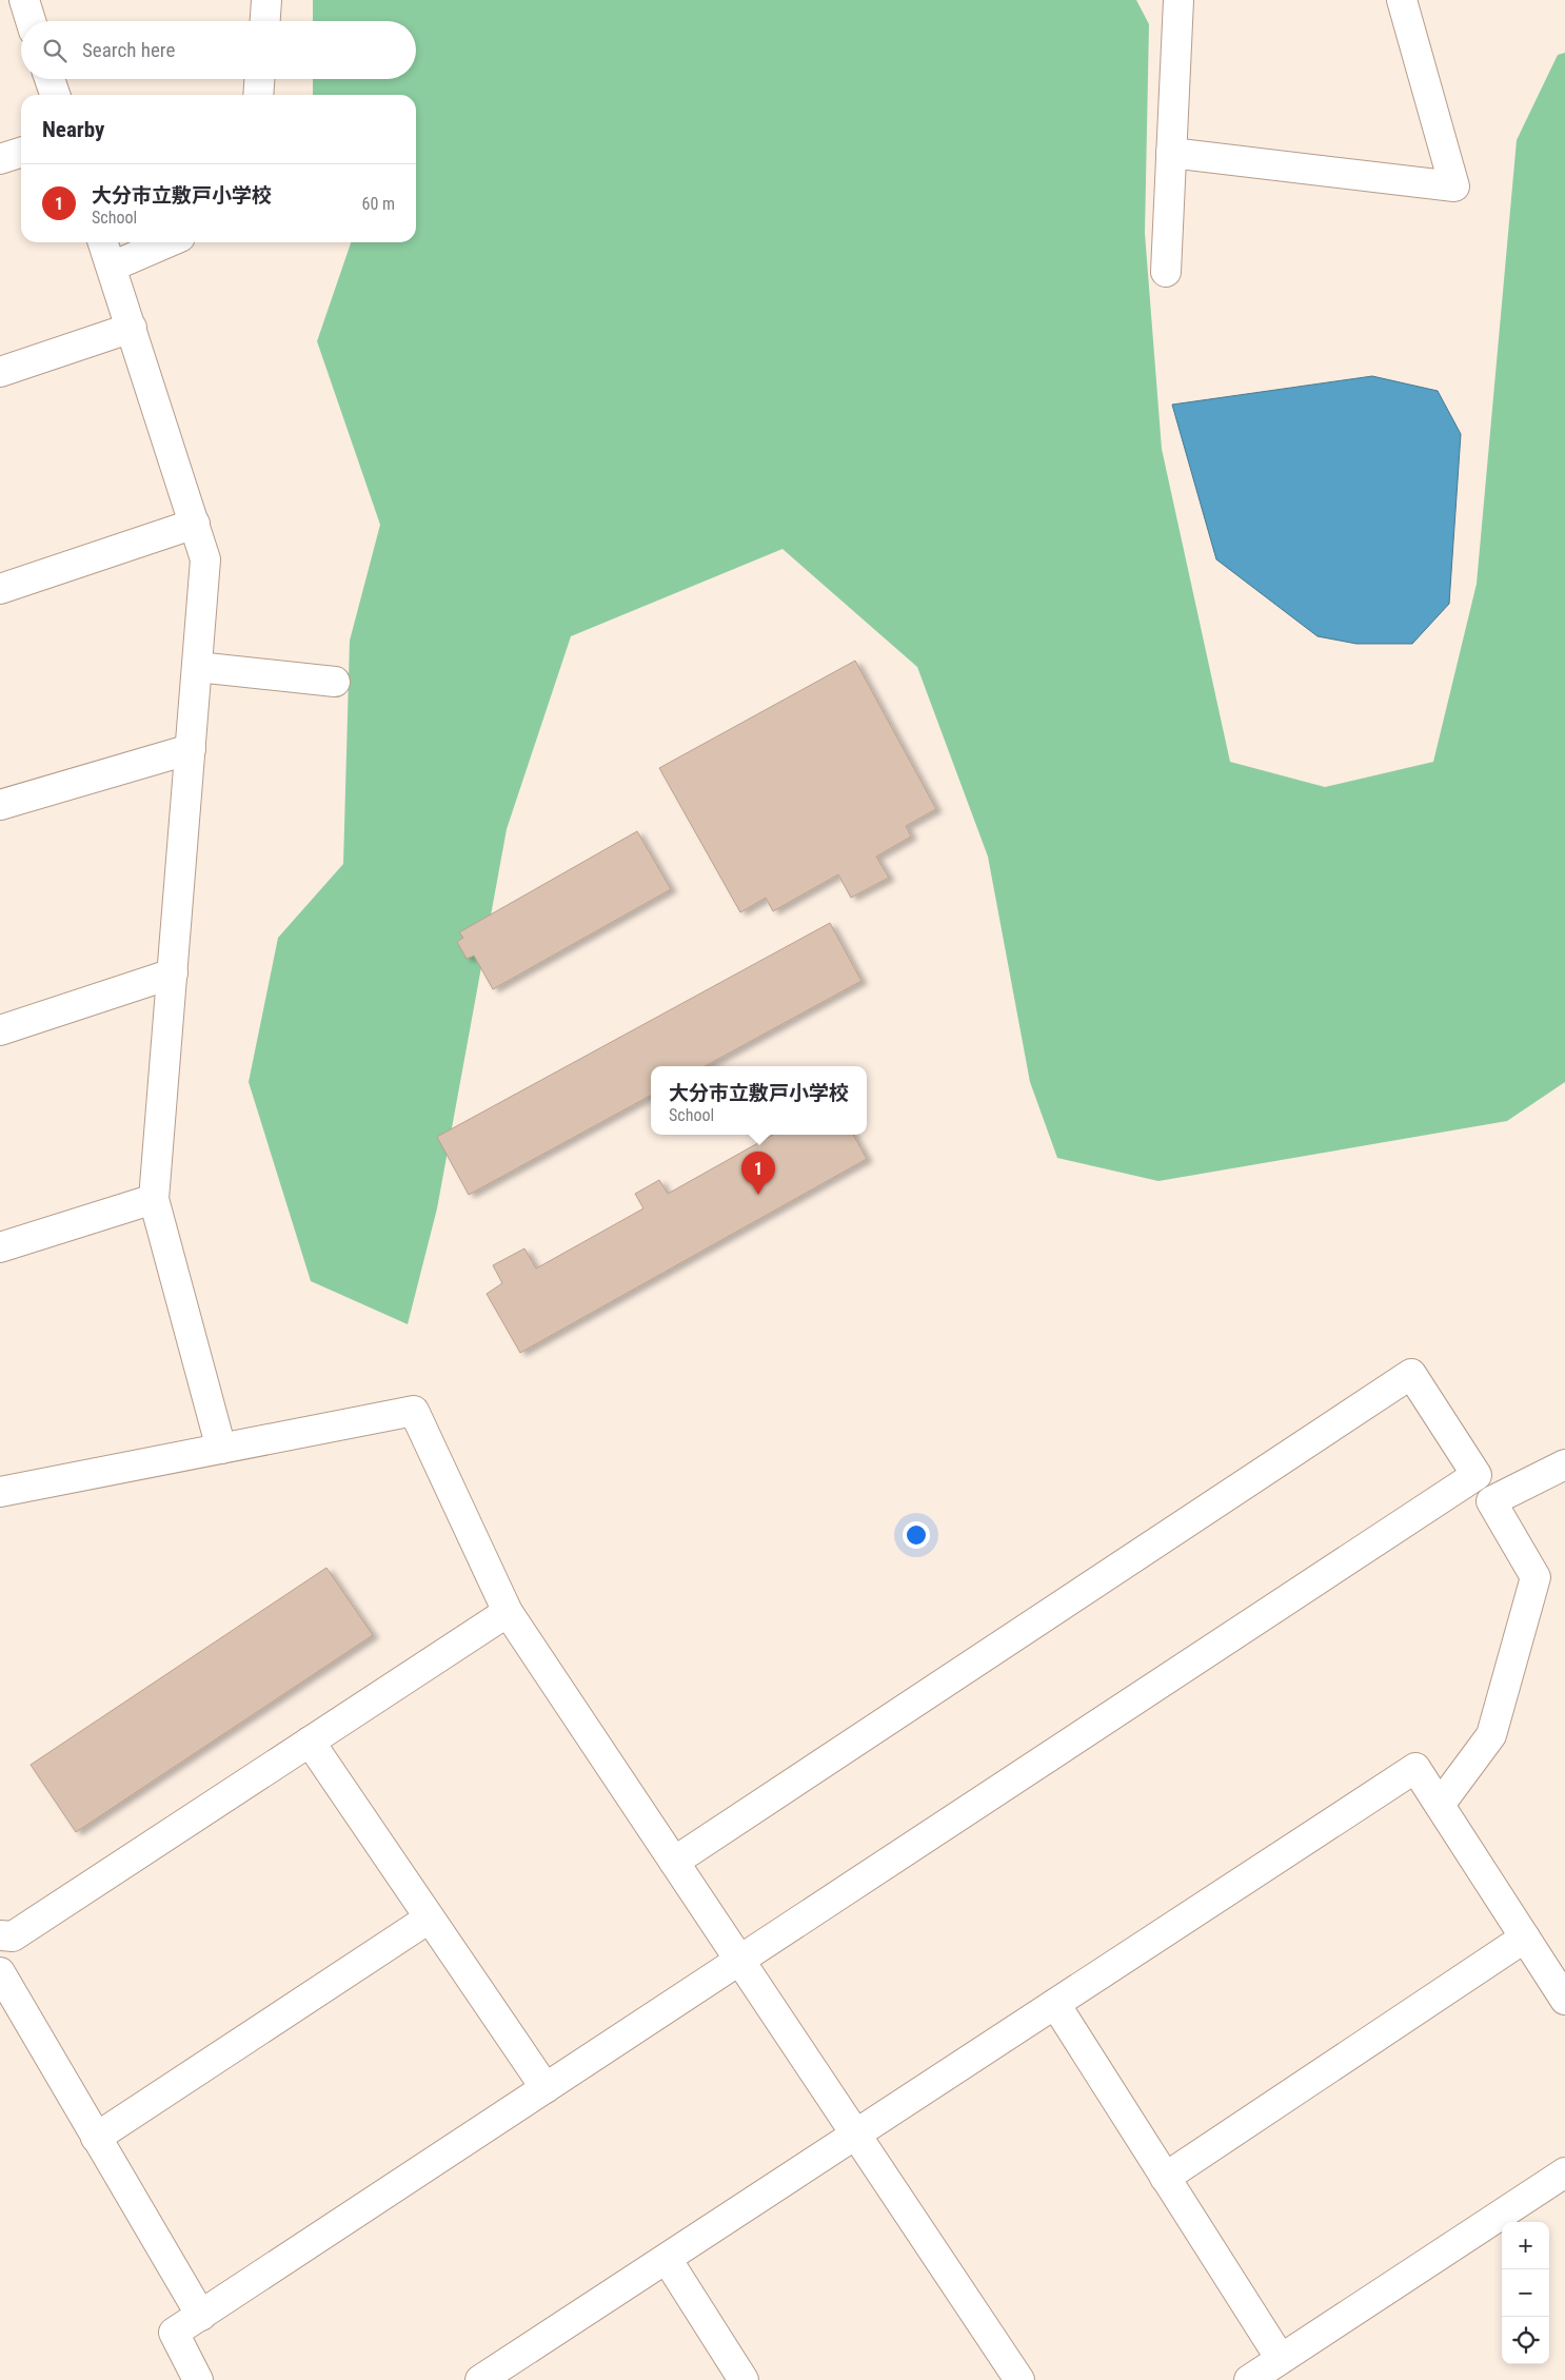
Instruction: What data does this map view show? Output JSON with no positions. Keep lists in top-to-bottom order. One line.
{"page":{"search":"Search here","heading":"Nearby","list":[{"mark":"1","name":"大分市立敷戸小学校","note":"School","value":"60 m"}],"popup":["大分市立敷戸小学校","School"],"pins":"1","map_buttons":["+","−"]}}
